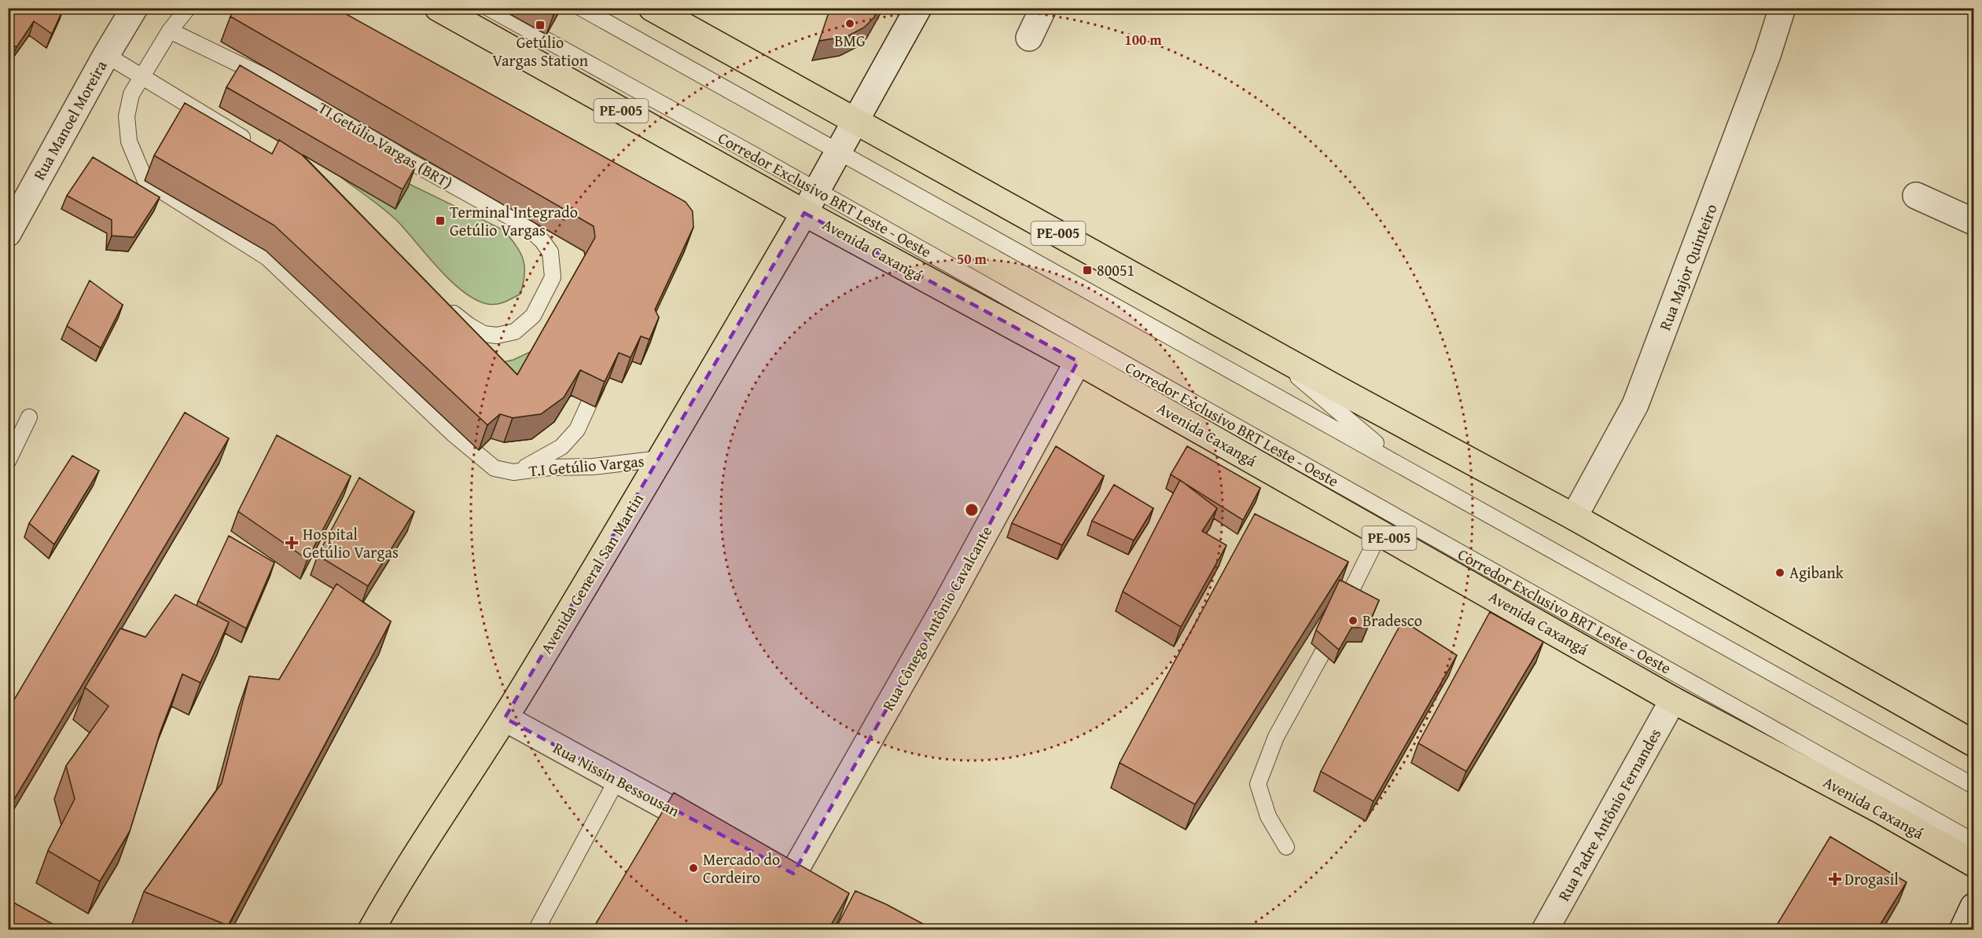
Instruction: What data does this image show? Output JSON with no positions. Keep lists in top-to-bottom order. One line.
{"streets":{"main road":["PE-005","Avenida Caxangá","Avenida General San Martin"],"street":["Rua Manoel Moreira","Rua Major Quinteiro","Rua Cônego Antônio Cavalcante","Rua Nissin Bessousan","Rua Padre Antônio Fernandes"],"lane":["TI Getúlio Vargas (BRT)","Corredor Exclusivo BRT Leste - Oeste","T.I Getúlio Vargas"]},"crossings":[["PE-005","Rua Major Quinteiro"],["Avenida Caxangá","Avenida General San Martin"],["Avenida Caxangá","Rua Cônego Antônio Cavalcante"],["Avenida Caxangá","Rua Padre Antônio Fernandes"],["T.I Getúlio Vargas","Avenida General San Martin"],["Avenida General San Martin","Rua Nissin Bessousan"]],"places":{"other":["BMG","Agibank","Bradesco","Mercado do Cordeiro"],"transit":["Getúlio Vargas Station","Terminal Integrado Getúlio Vargas","80051"],"health":["Hospital Getúlio Vargas","Drogasil"]},"rings":["100 m","50 m"]}
